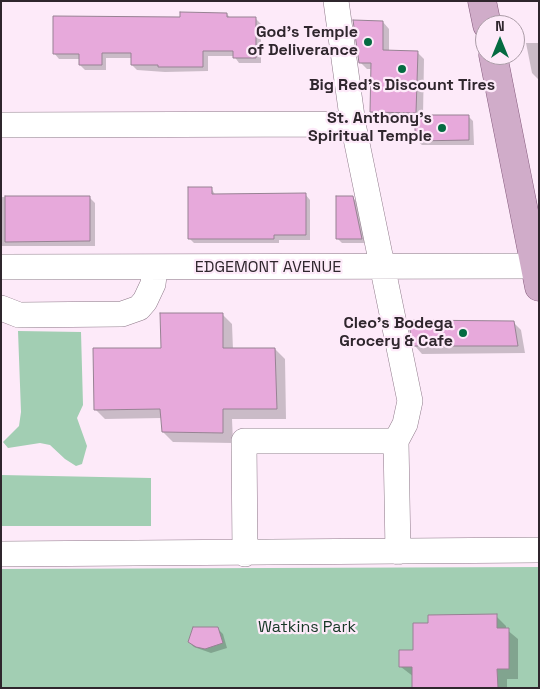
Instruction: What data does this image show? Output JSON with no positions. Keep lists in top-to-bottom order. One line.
{"streets":{"street":["EDGEMONT AVENUE"]},"parks":["Watkins Park"],"places":["God's Temple of Deliverance","Big Red's Discount Tires","St. Anthony's Spiritual Temple","Cleo's Bodega Grocery & Cafe"],"north":"top"}
